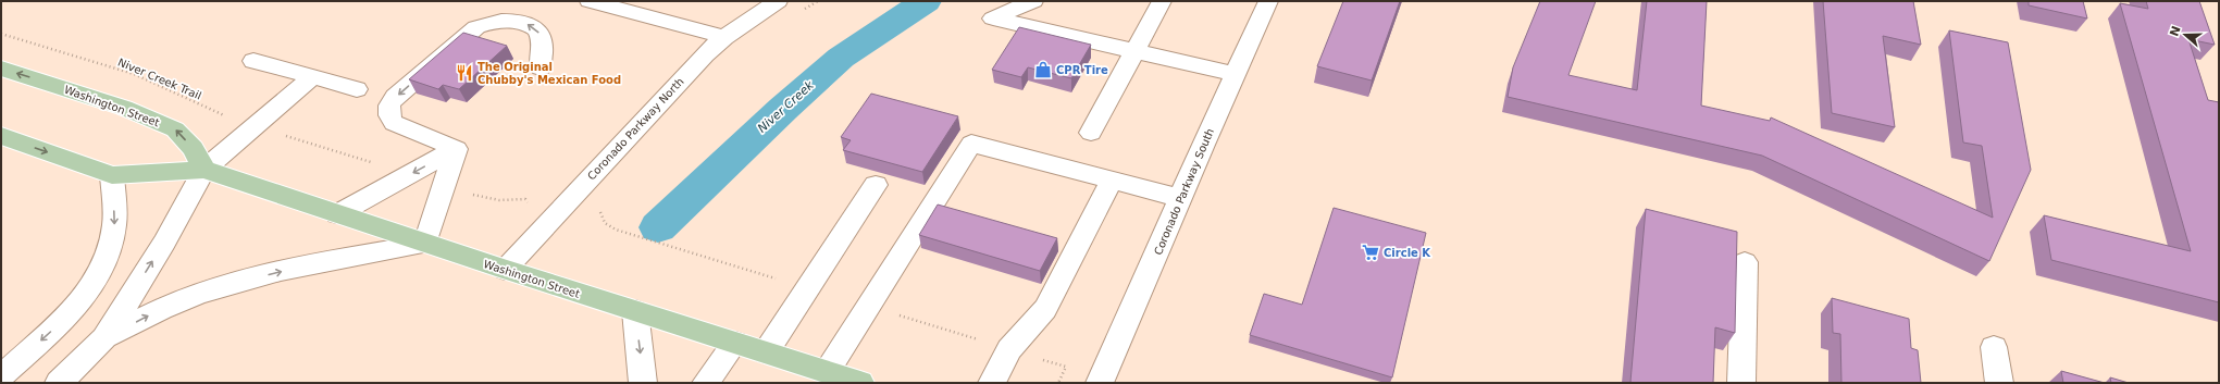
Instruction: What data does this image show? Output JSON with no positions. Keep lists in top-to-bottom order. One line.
{"streets":{"main road":["Washington Street"],"street":["Coronado Parkway North","Coronado Parkway South"],"path":["Niver Creek Trail"]},"crossings":[["Washington Street","Coronado Parkway North"]],"water":["Niver Creek"],"places":{"shop":["CPR Tire"],"restaurant":["The Original Chubby's Mexican Food"],"supermarket":["Circle K"]},"north":"left"}
